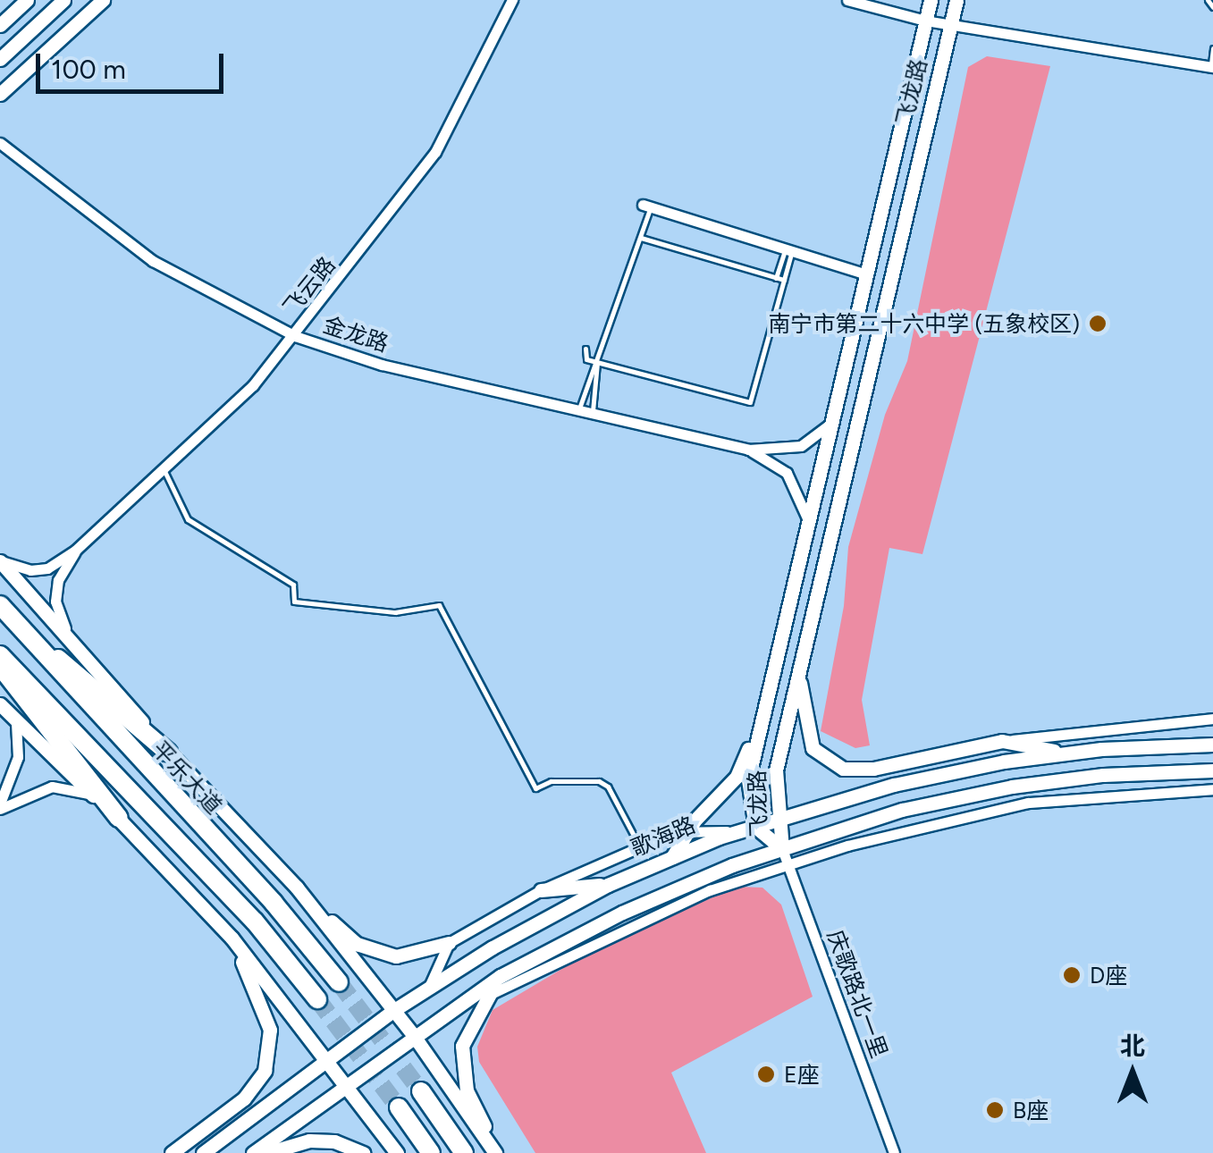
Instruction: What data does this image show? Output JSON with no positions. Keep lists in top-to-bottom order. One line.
{"streets":{"highway":["平乐大道"],"main road":["飞龙路","歌海路"],"street":["飞云路","金龙路","庆歌路北一里"]},"crossings":[["飞龙路","金龙路"],["飞龙路","歌海路"],["飞龙路","庆歌路北一里"],["飞云路","金龙路"]],"places":["南宁市第二十六中学 (五象校区)","D座","E座","B座"],"scale_bar":"100 m","north":"top"}
